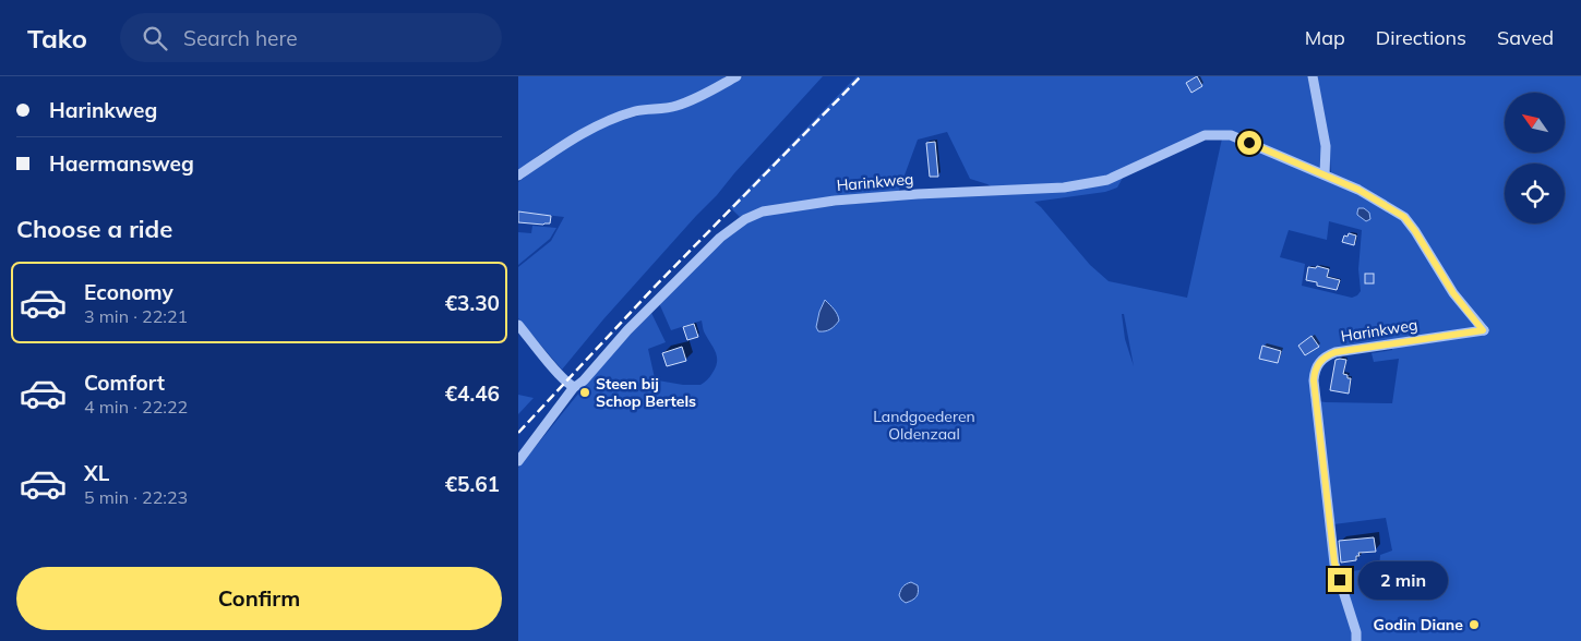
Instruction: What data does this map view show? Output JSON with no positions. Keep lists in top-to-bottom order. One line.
{"streets":{"street":["Harinkweg"]},"parks":["Landgoederen Oldenzaal"],"places":["Steen bij Schop Bertels","Godin Diane"],"north":"top left","page":{"header":"Tako","search":"Search here","nav":["Map","Directions","Saved"],"banner":["Harinkweg","Haermansweg"],"heading":"Choose a ride","list":[{"name":"Economy","note":"3 min · 22:21","value":"€3.30"},{"name":"Comfort","note":"4 min · 22:22","value":"€4.46"},{"name":"XL","note":"5 min · 22:23","value":"€5.61"}],"buttons":"Confirm","bubble":"2 min"}}
